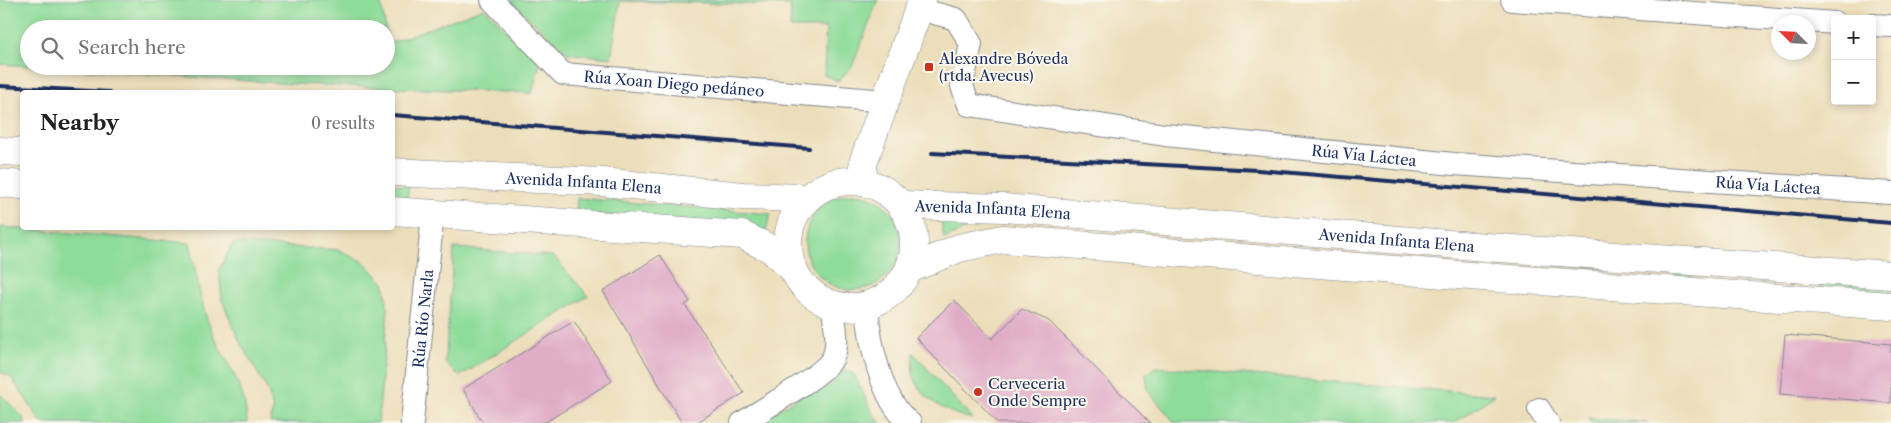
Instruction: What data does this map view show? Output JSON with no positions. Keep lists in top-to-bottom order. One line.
{"streets":{"street":["Rúa Xoan Diego pedáneo","Rúa Vía Láctea","Avenida Infanta Elena","Rúa Río Narla"]},"places":{"transit":["Alexandre Bóveda (rtda. Avecus)"],"other":["Cerveceria Onde Sempre"]},"north":"top left","page":{"map_buttons":["+","−"],"search":"Search here","heading":["Nearby","0 results"]}}
